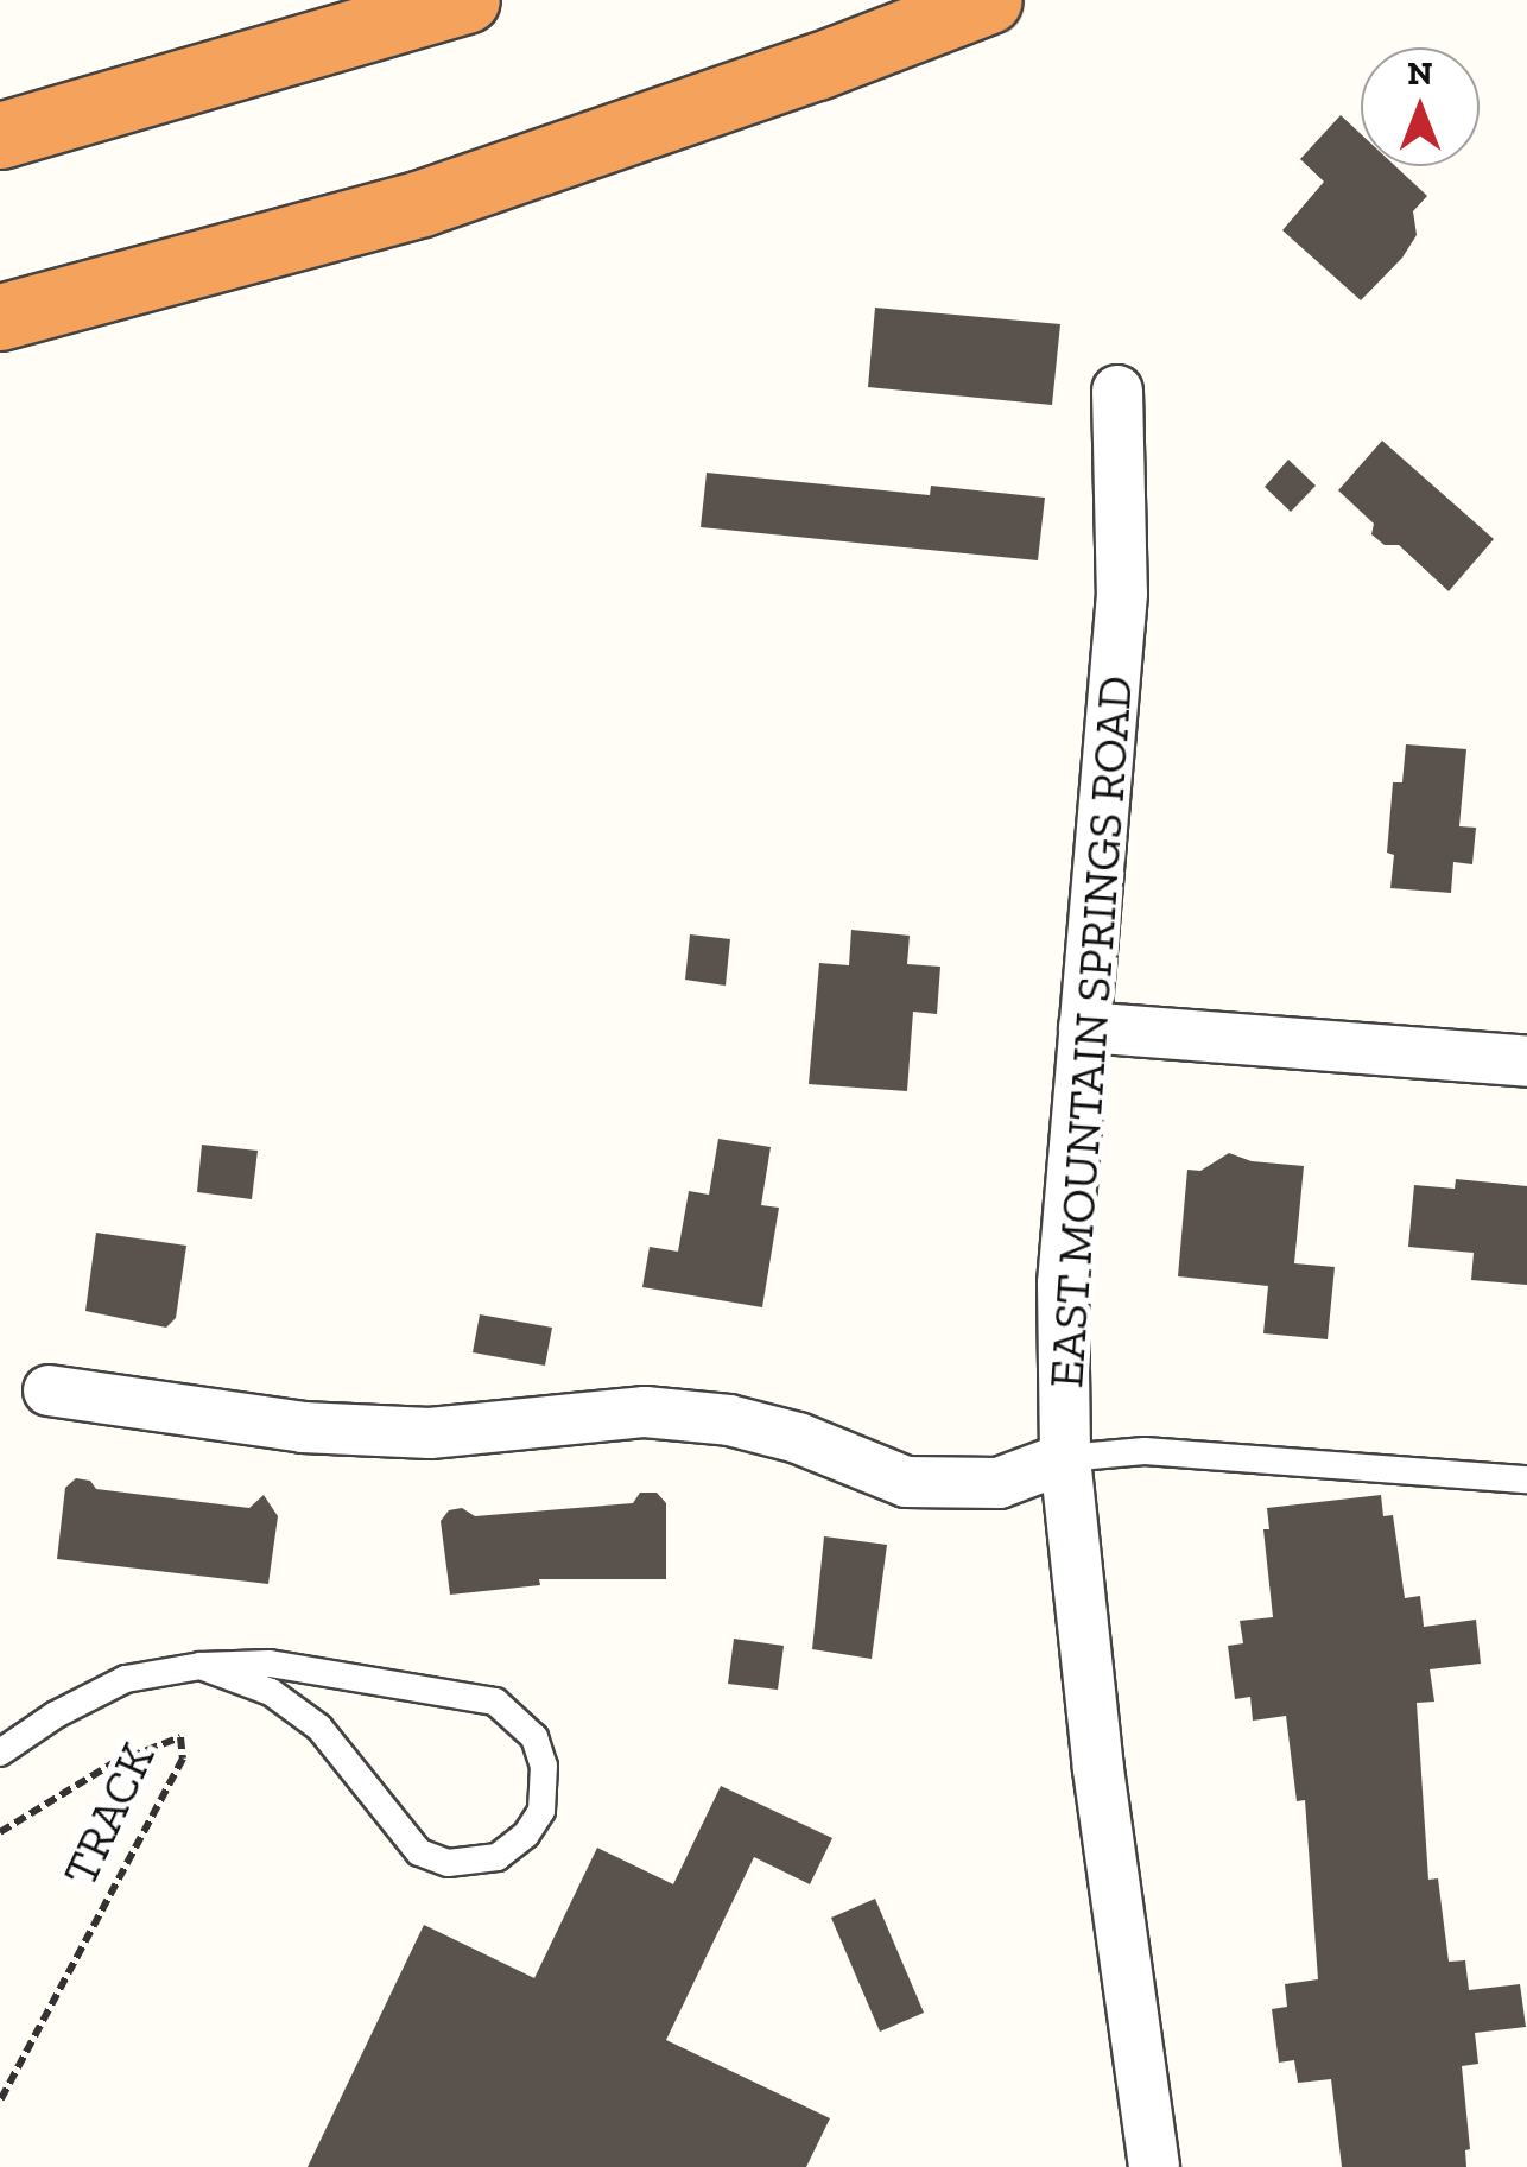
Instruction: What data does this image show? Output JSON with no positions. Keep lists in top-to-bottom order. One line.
{"streets":{"street":["EAST MOUNTAIN SPRINGS ROAD"],"path":["TRACK"]},"north":"top"}
